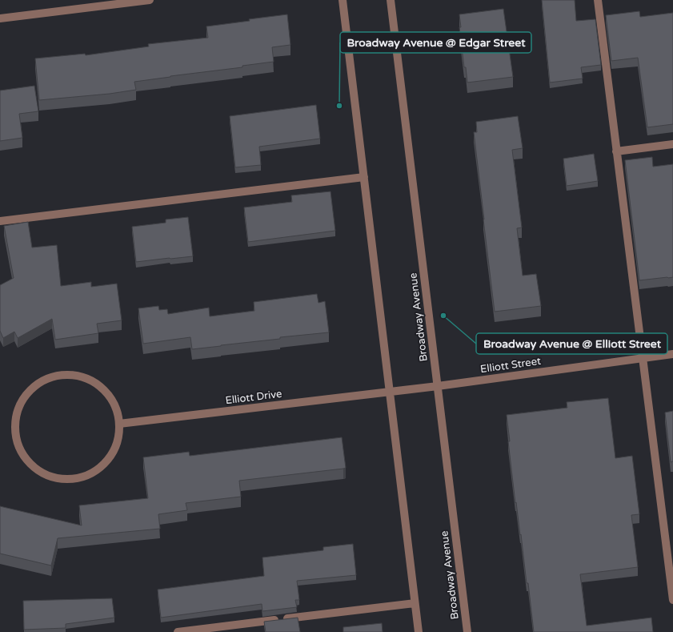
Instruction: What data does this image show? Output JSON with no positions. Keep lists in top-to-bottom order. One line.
{"streets":{"street":["Broadway Avenue","Elliott Street","Elliott Drive"]},"crossings":[["Broadway Avenue","Elliott Street"],["Elliott Street","Elliott Drive"]],"places":["Broadway Avenue @ Edgar Street","Broadway Avenue @ Elliott Street"]}
